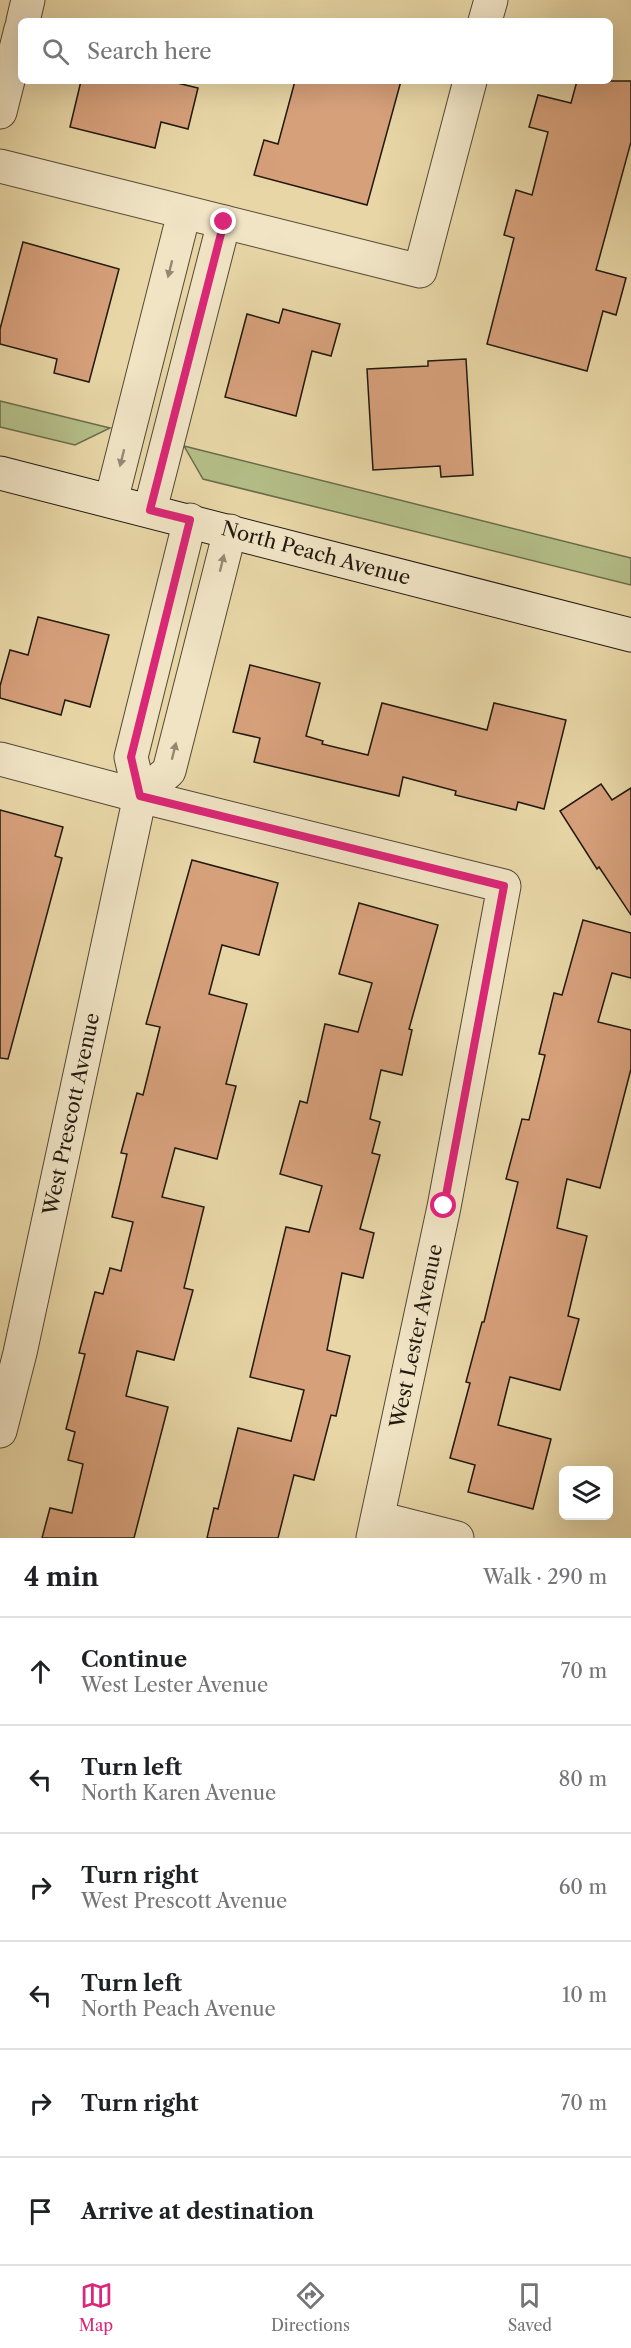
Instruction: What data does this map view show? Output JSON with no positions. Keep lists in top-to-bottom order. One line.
{"streets":{"street":["North Peach Avenue","West Prescott Avenue","West Lester Avenue"]},"crossings":[["North Peach Avenue","West Prescott Avenue"],["West Prescott Avenue","West Lester Avenue"]],"page":{"search":"Search here","heading":["4 min","Walk · 290 m"],"list":[["Continue","West Lester Avenue","70 m"],["Turn left","North Karen Avenue","80 m"],["Turn right","West Prescott Avenue","60 m"],["Turn left","North Peach Avenue","10 m"],["Turn right","70 m"],"Arrive at destination"],"nav":["Map","Directions","Saved"]}}
